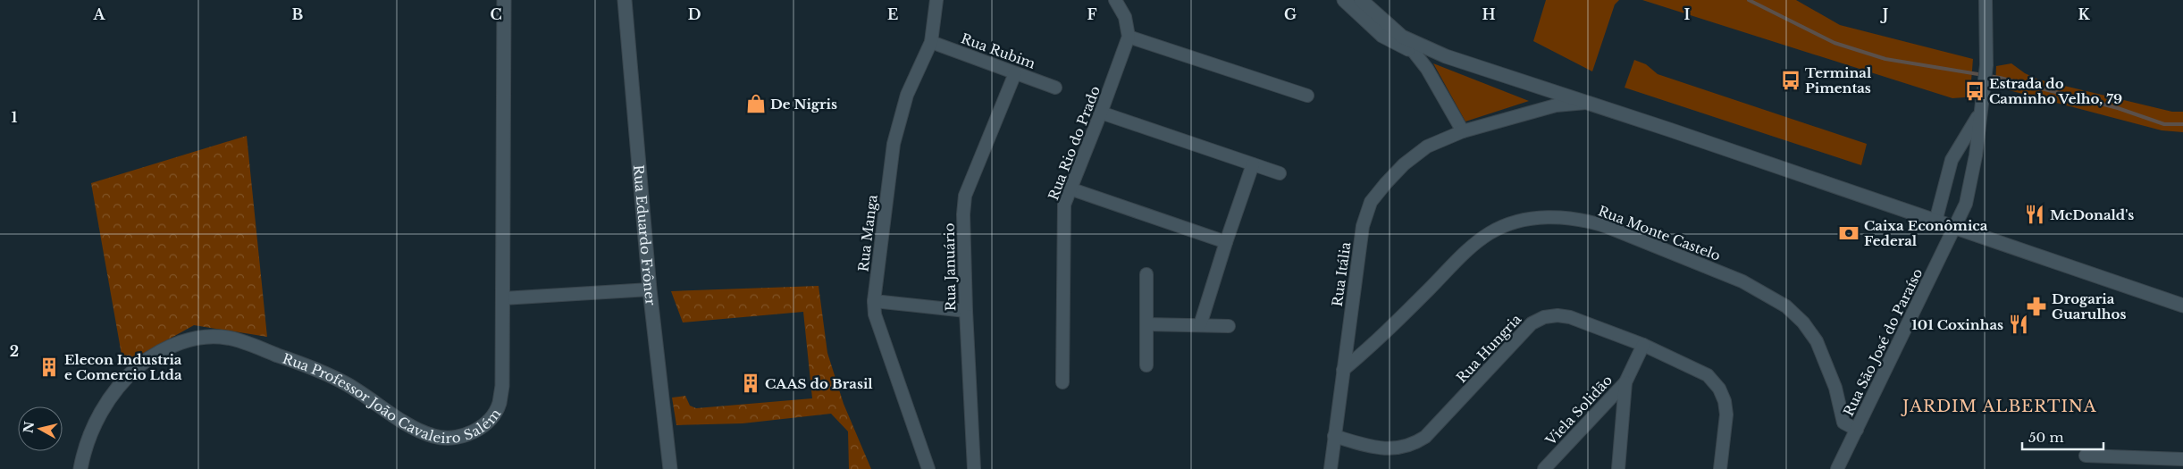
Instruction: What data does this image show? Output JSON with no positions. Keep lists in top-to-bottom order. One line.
{"streets":{"main road":["Rua Eduardo Frôner","Rua Professor João Cavaleiro Salém"],"street":["Rua Rubim","Rua Rio do Prado","Rua Manga","Rua Monte Castelo","Rua Januário","Rua Itália","Rua São José do Paraíso","Rua Hungria","Viela Solidão"]},"crossings":[["Rua Rubim","Rua Manga"],["Rua Rubim","Rua Januário"],["Rua Monte Castelo","Rua Itália"],["Rua Monte Castelo","Rua São José do Paraíso"],["Rua Itália","Rua Hungria"],["Rua Hungria","Viela Solidão"]],"districts":["JARDIM ALBERTINA"],"places":{"bus stop":["Terminal Pimentas","Estrada do Caminho Velho, 79"],"shop":["De Nigris"],"restaurant":["McDonald's","101 Coxinhas"],"bank":["Caixa Econômica Federal"],"pharmacy":["Drogaria Guarulhos"],"building":["Elecon Industria e Comercio Ltda","CAAS do Brasil"]},"scale_bar":"50 m","north":"left","grid":{"columns":["A","B","C","D","E","F","G","H","I","J","K"],"rows":["1","2"]}}
